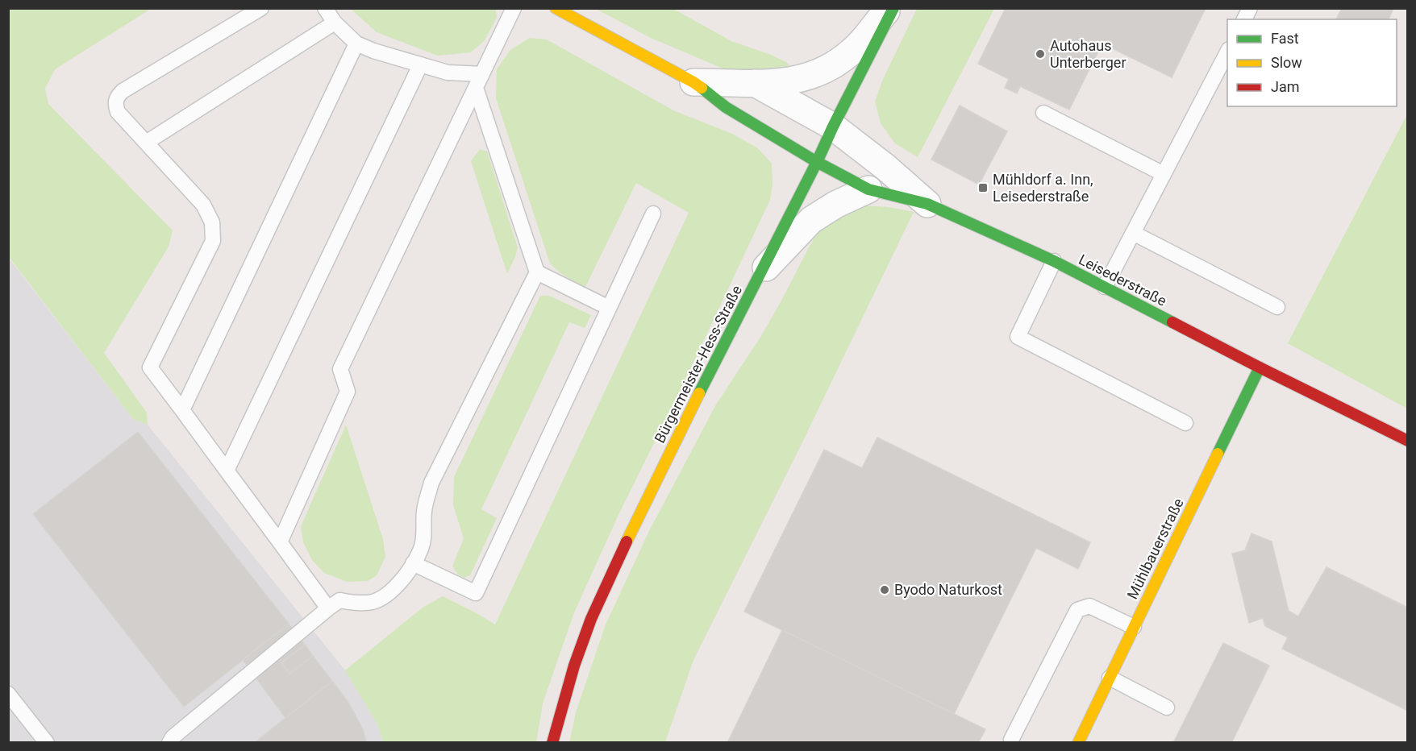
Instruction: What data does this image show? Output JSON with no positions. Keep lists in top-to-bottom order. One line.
{"streets":{"street":["Leisederstraße","Bürgermeister-Hess-Straße","Mühlbauerstraße"]},"crossings":[["Leisederstraße","Bürgermeister-Hess-Straße"],["Leisederstraße","Mühlbauerstraße"]],"places":{"other":["Autohaus Unterberger","Byodo Naturkost"],"transit":["Mühldorf a. Inn, Leisederstraße"]},"legend":["Fast","Slow","Jam"]}
